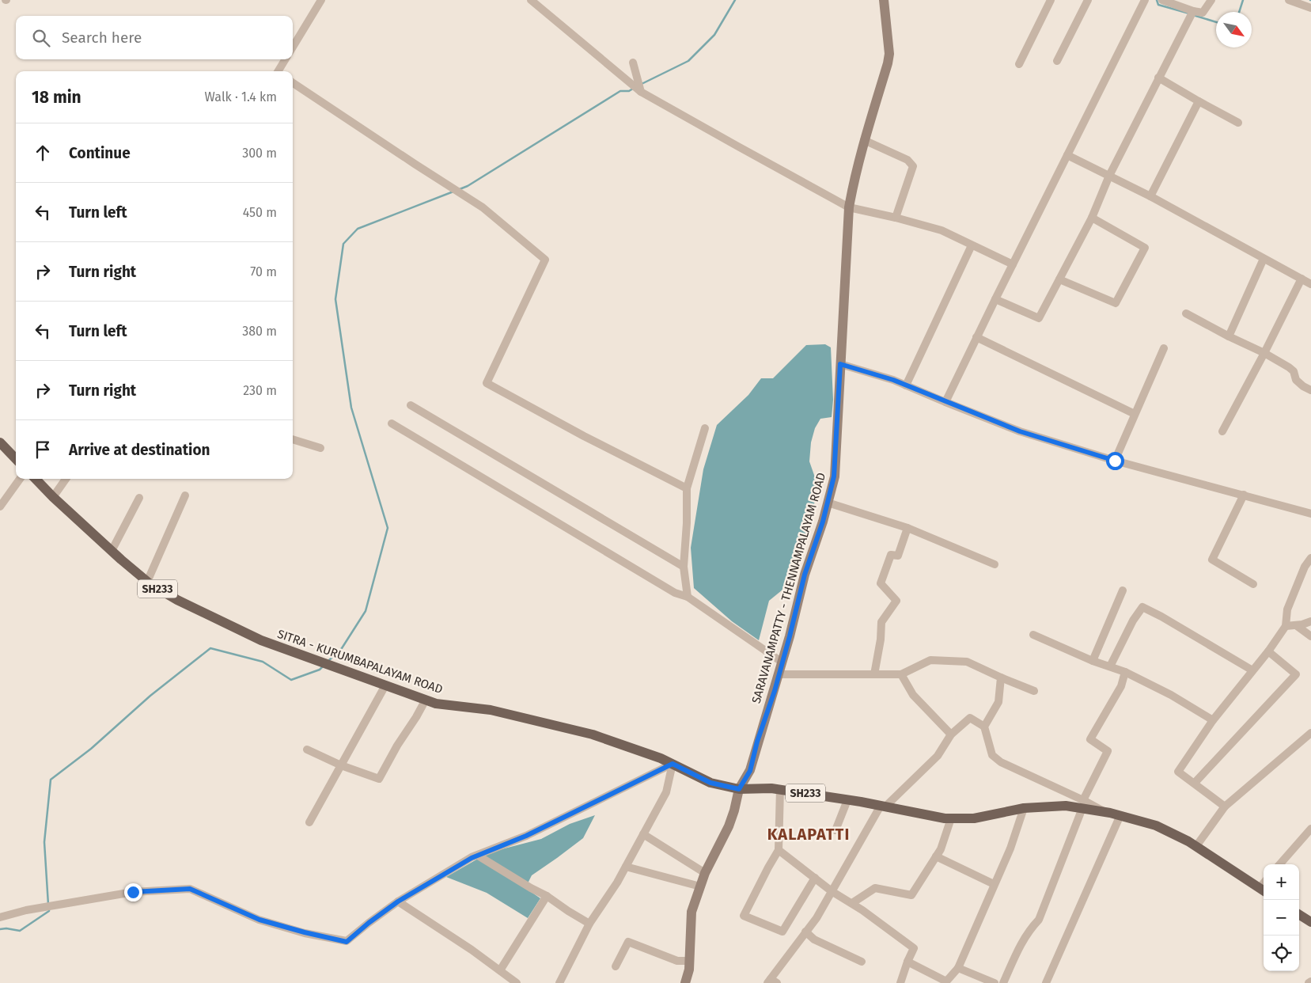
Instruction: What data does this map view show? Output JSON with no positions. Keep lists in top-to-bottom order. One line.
{"streets":{"main road":["SARAVANAMPATTY - THENNAMPALAYAM ROAD","SH233","SITRA - KURUMBAPALAYAM ROAD"]},"crossings":[["SARAVANAMPATTY - THENNAMPALAYAM ROAD","SITRA - KURUMBAPALAYAM ROAD"]],"districts":["KALAPATTI"],"north":"bottom right","page":{"search":"Search here","heading":["18 min","Walk · 1.4 km"],"list":[["Continue","300 m"],["Turn left","450 m"],["Turn right","70 m"],["Turn left","380 m"],["Turn right","230 m"],"Arrive at destination"],"map_buttons":["+","−"]}}
